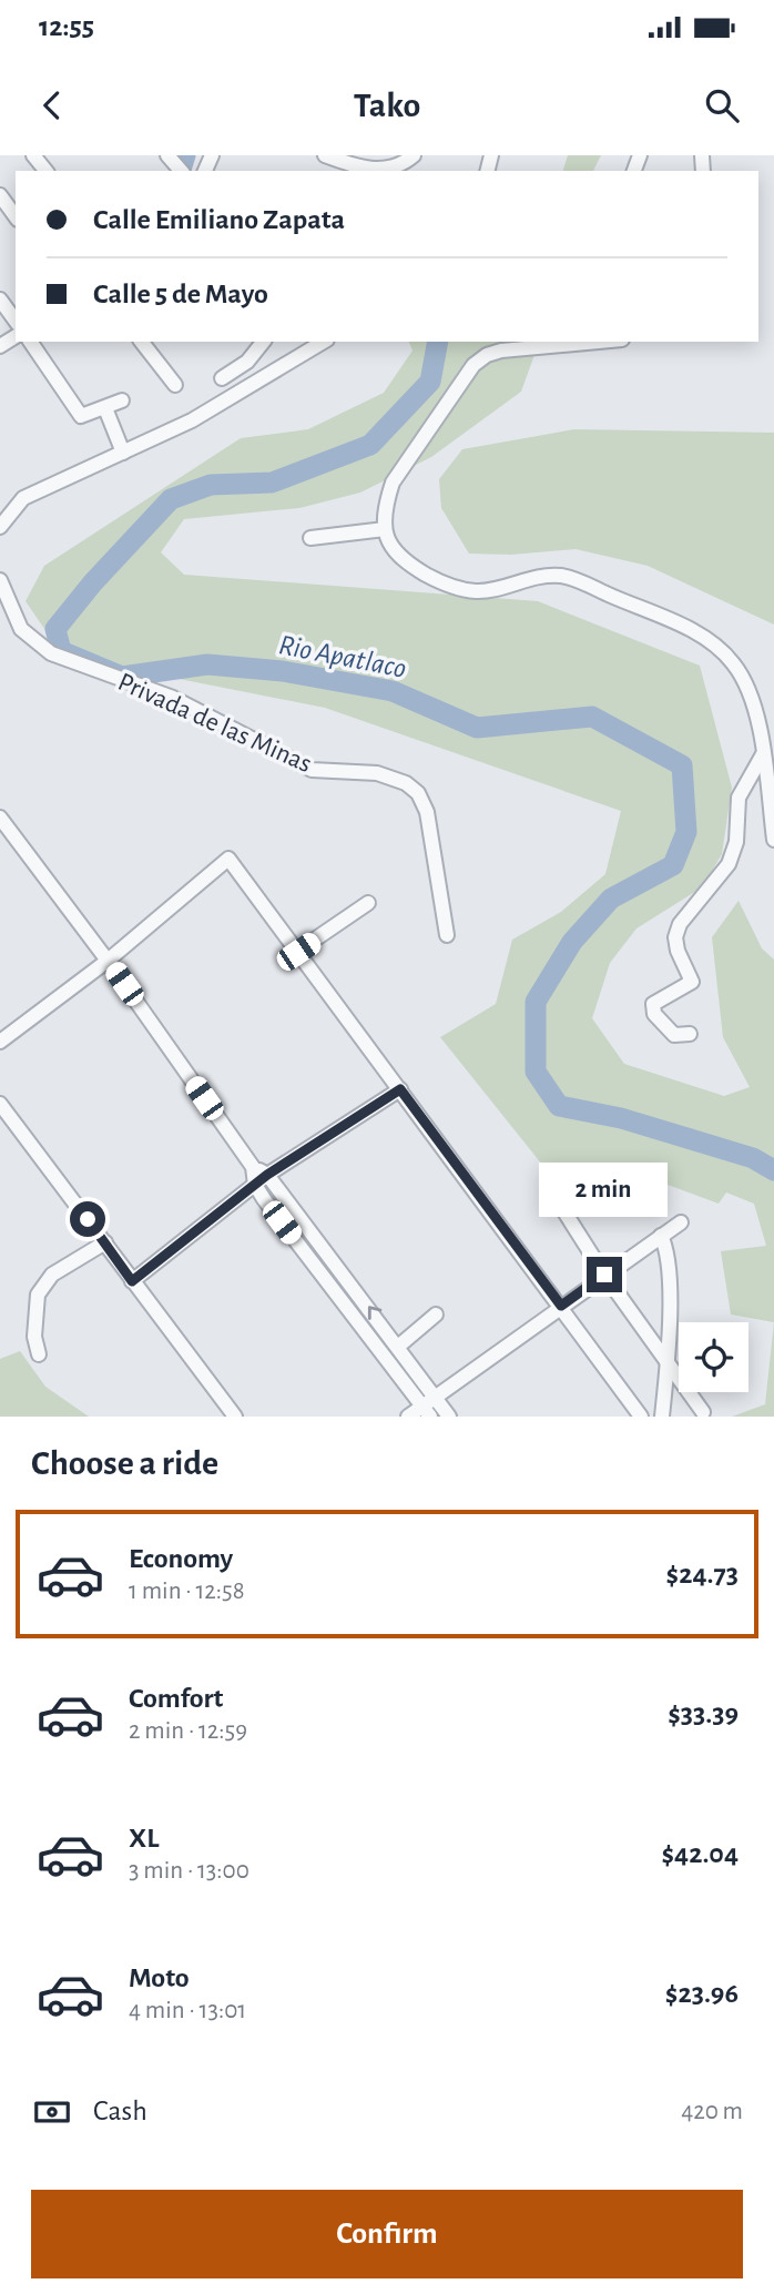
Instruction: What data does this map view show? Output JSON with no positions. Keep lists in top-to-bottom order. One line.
{"streets":{"street":["Privada de las Minas"]},"water":["Rio Apatlaco"],"page":{"status":"12:55","header":"Tako","banner":["Calle Emiliano Zapata","Calle 5 de Mayo"],"bubble":"2 min","heading":"Choose a ride","list":[{"name":"Economy","note":"1 min · 12:58","value":"$24.73"},{"name":"Comfort","note":"2 min · 12:59","value":"$33.39"},{"name":"XL","note":"3 min · 13:00","value":"$42.04"},{"name":"Moto","note":"4 min · 13:01","value":"$23.96"}],"pay":["Cash","420 m"],"buttons":"Confirm"}}
